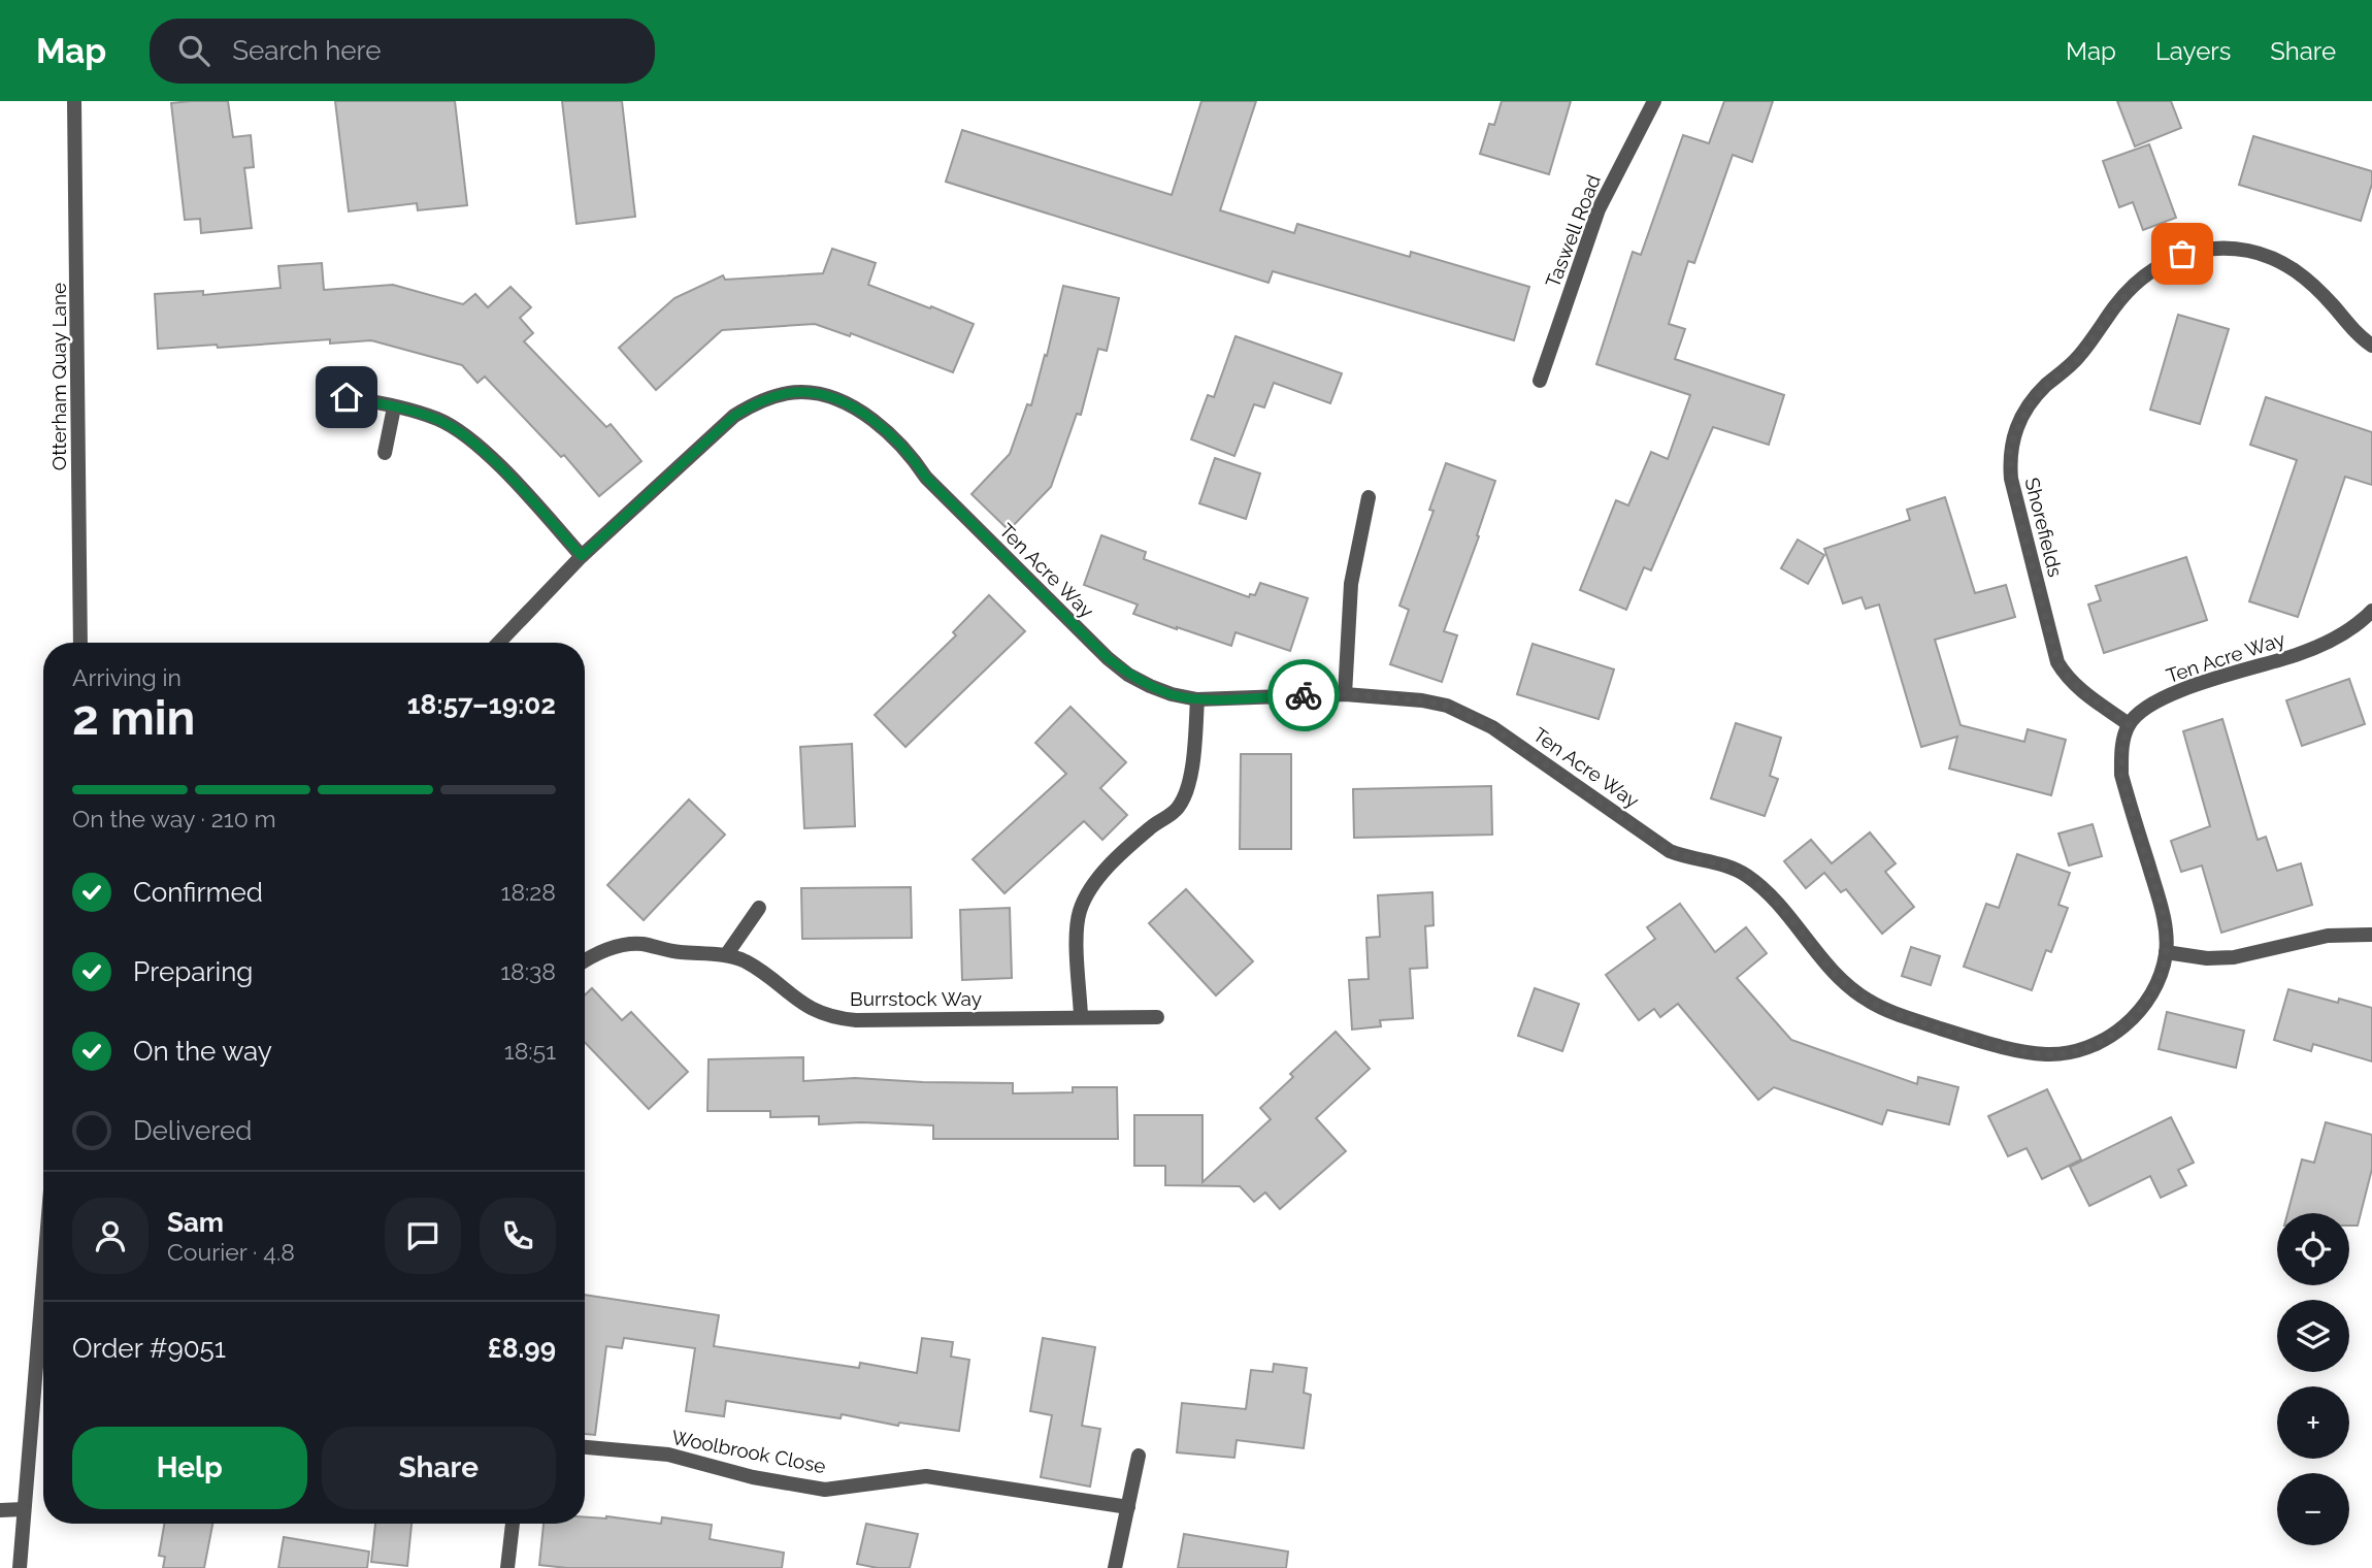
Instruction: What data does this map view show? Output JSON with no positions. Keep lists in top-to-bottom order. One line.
{"streets":{"street":["Taswell Road","Otterham Quay Lane","Shorefields","Ten Acre Way","Burrstock Way","Woolbrook Close"]},"crossings":[["Shorefields","Ten Acre Way"]],"page":{"header":"Map","search":"Search here","nav":["Map","Layers","Share"],"heading":["2 min","Arriving in","18:57–19:02"],"panel":["Sam","Courier · 4.8","Order #9051","£8.99"],"bar":"On the way · 210 m","list":[["Confirmed","18:28"],["Preparing","18:38"],["On the way","18:51"],"Delivered"],"map_buttons":["+","−"],"buttons":["Help","Share"]}}
